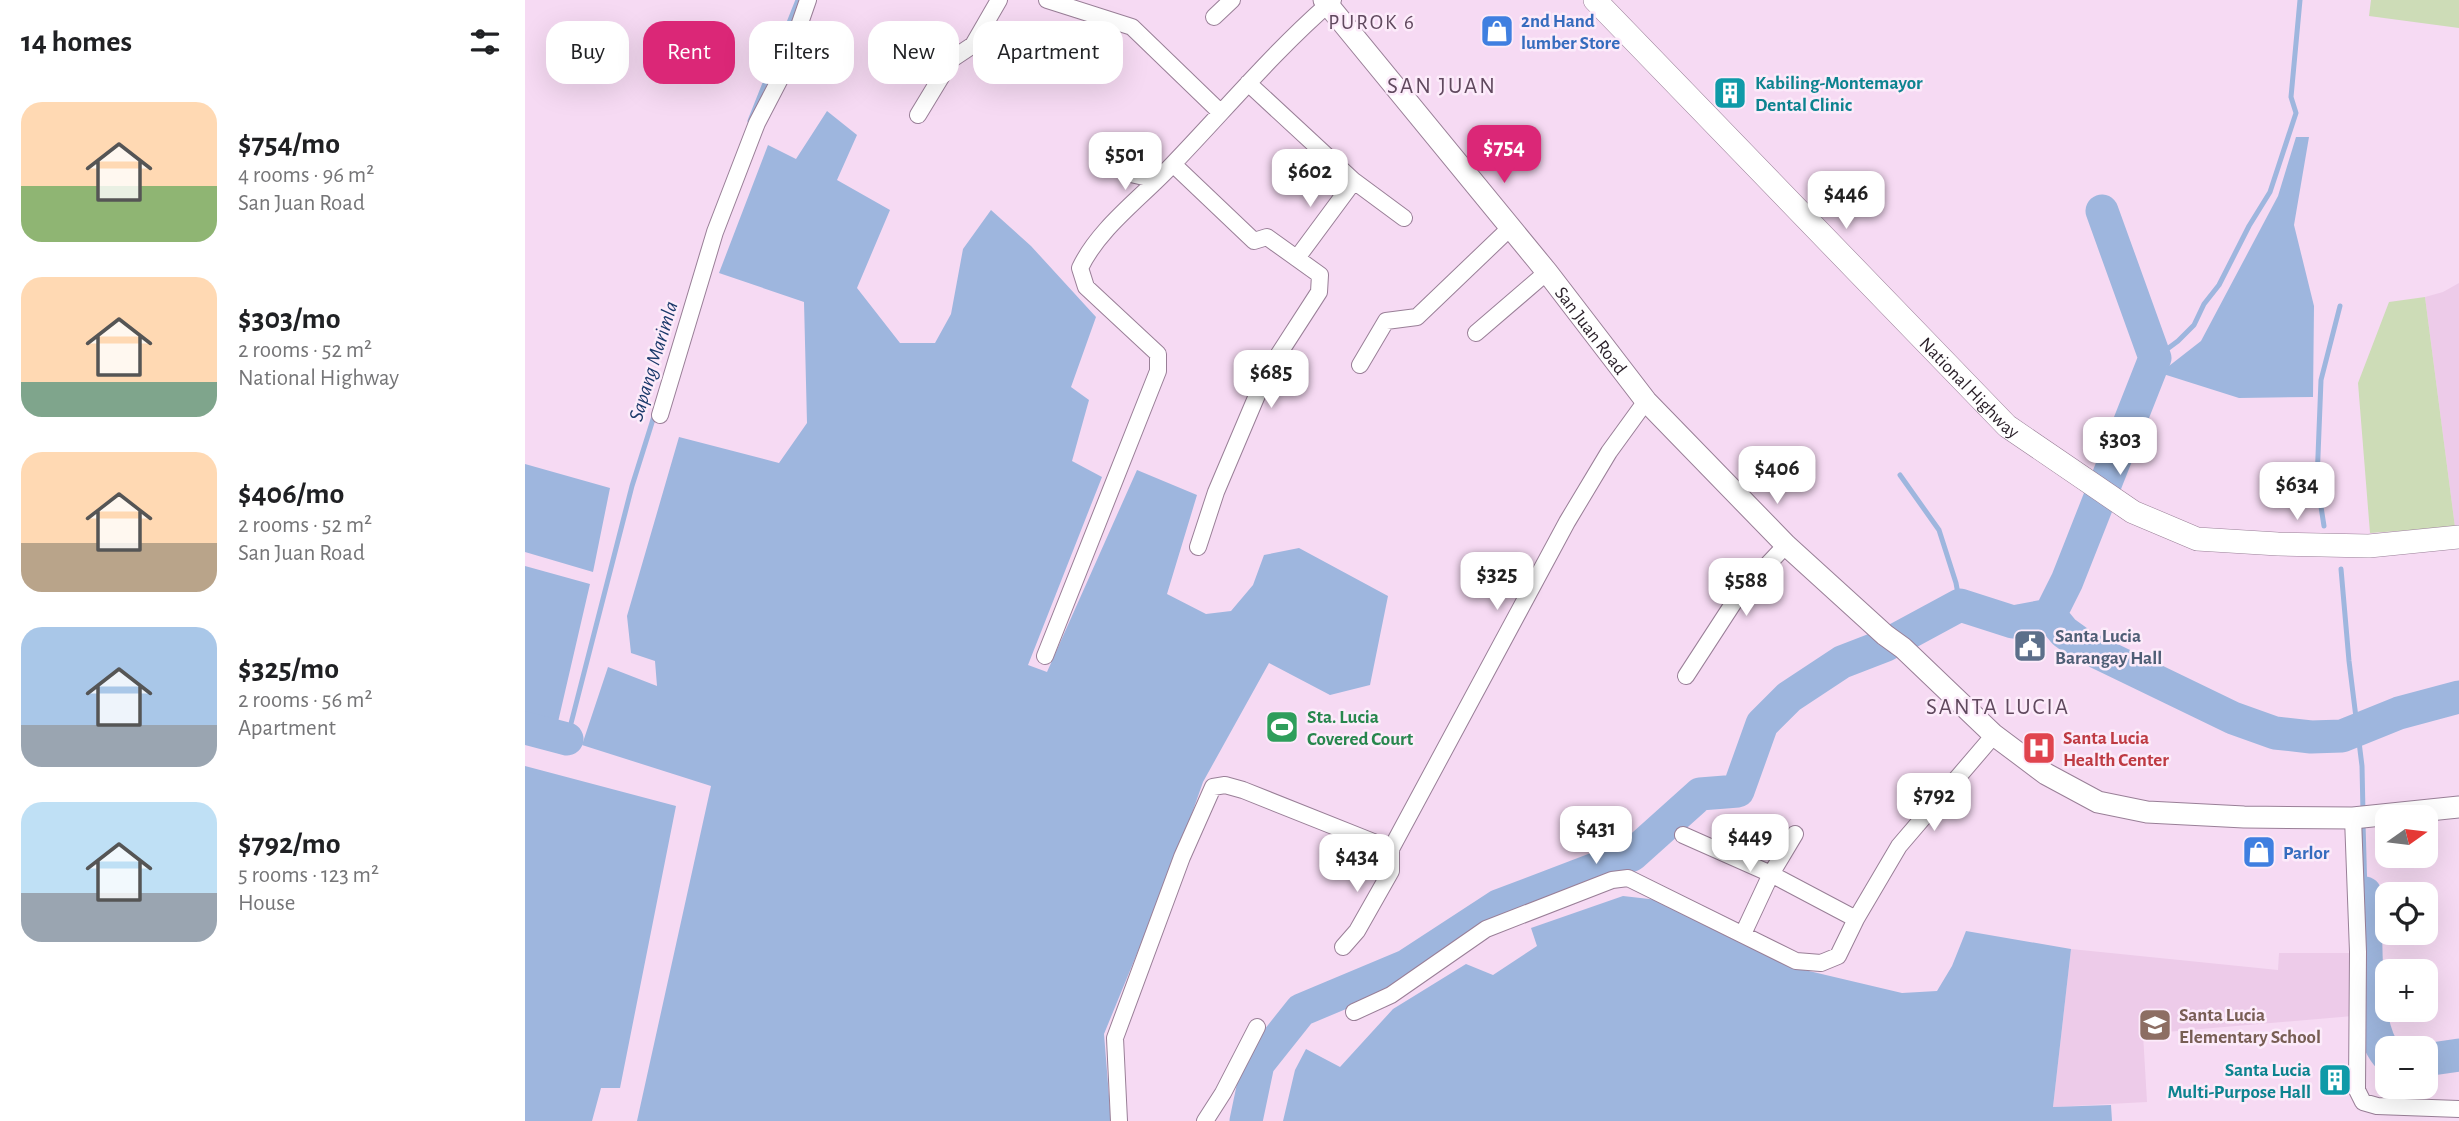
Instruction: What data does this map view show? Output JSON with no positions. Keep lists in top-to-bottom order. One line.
{"streets":{"main road":["National Highway"],"street":["San Juan Road"]},"districts":["PUROK 6","SAN JUAN","SANTA LUCIA"],"water":["Sapang Marimla"],"places":{"shop":["2nd Hand lumber Store","Parlor"],"building":["Kabiling-Montemayor Dental Clinic","Santa Lucia Multi-Purpose Hall"],"public building":["Santa Lucia Barangay Hall"],"sports":["Sta. Lucia Covered Court"],"hospital":["Santa Lucia Health Center"],"school or university":["Santa Lucia Elementary School"]},"north":"right","page":{"heading":"14 homes","chip":["Buy","Rent","Filters","New","Apartment"],"list":[{"name":"$754/mo","note":"4 rooms · 96 m² · San Juan Road"},{"name":"$303/mo","note":"2 rooms · 52 m² · National Highway"},{"name":"$406/mo","note":"2 rooms · 52 m² · San Juan Road"},{"name":"$325/mo","note":"2 rooms · 56 m² · Apartment"},{"name":"$792/mo","note":"5 rooms · 123 m² · House"}],"price":["$754","$501","$602","$446","$685","$303","$406","$634","$325","$588","$792","$431","$449","$434"],"map_buttons":["+","−"]}}
